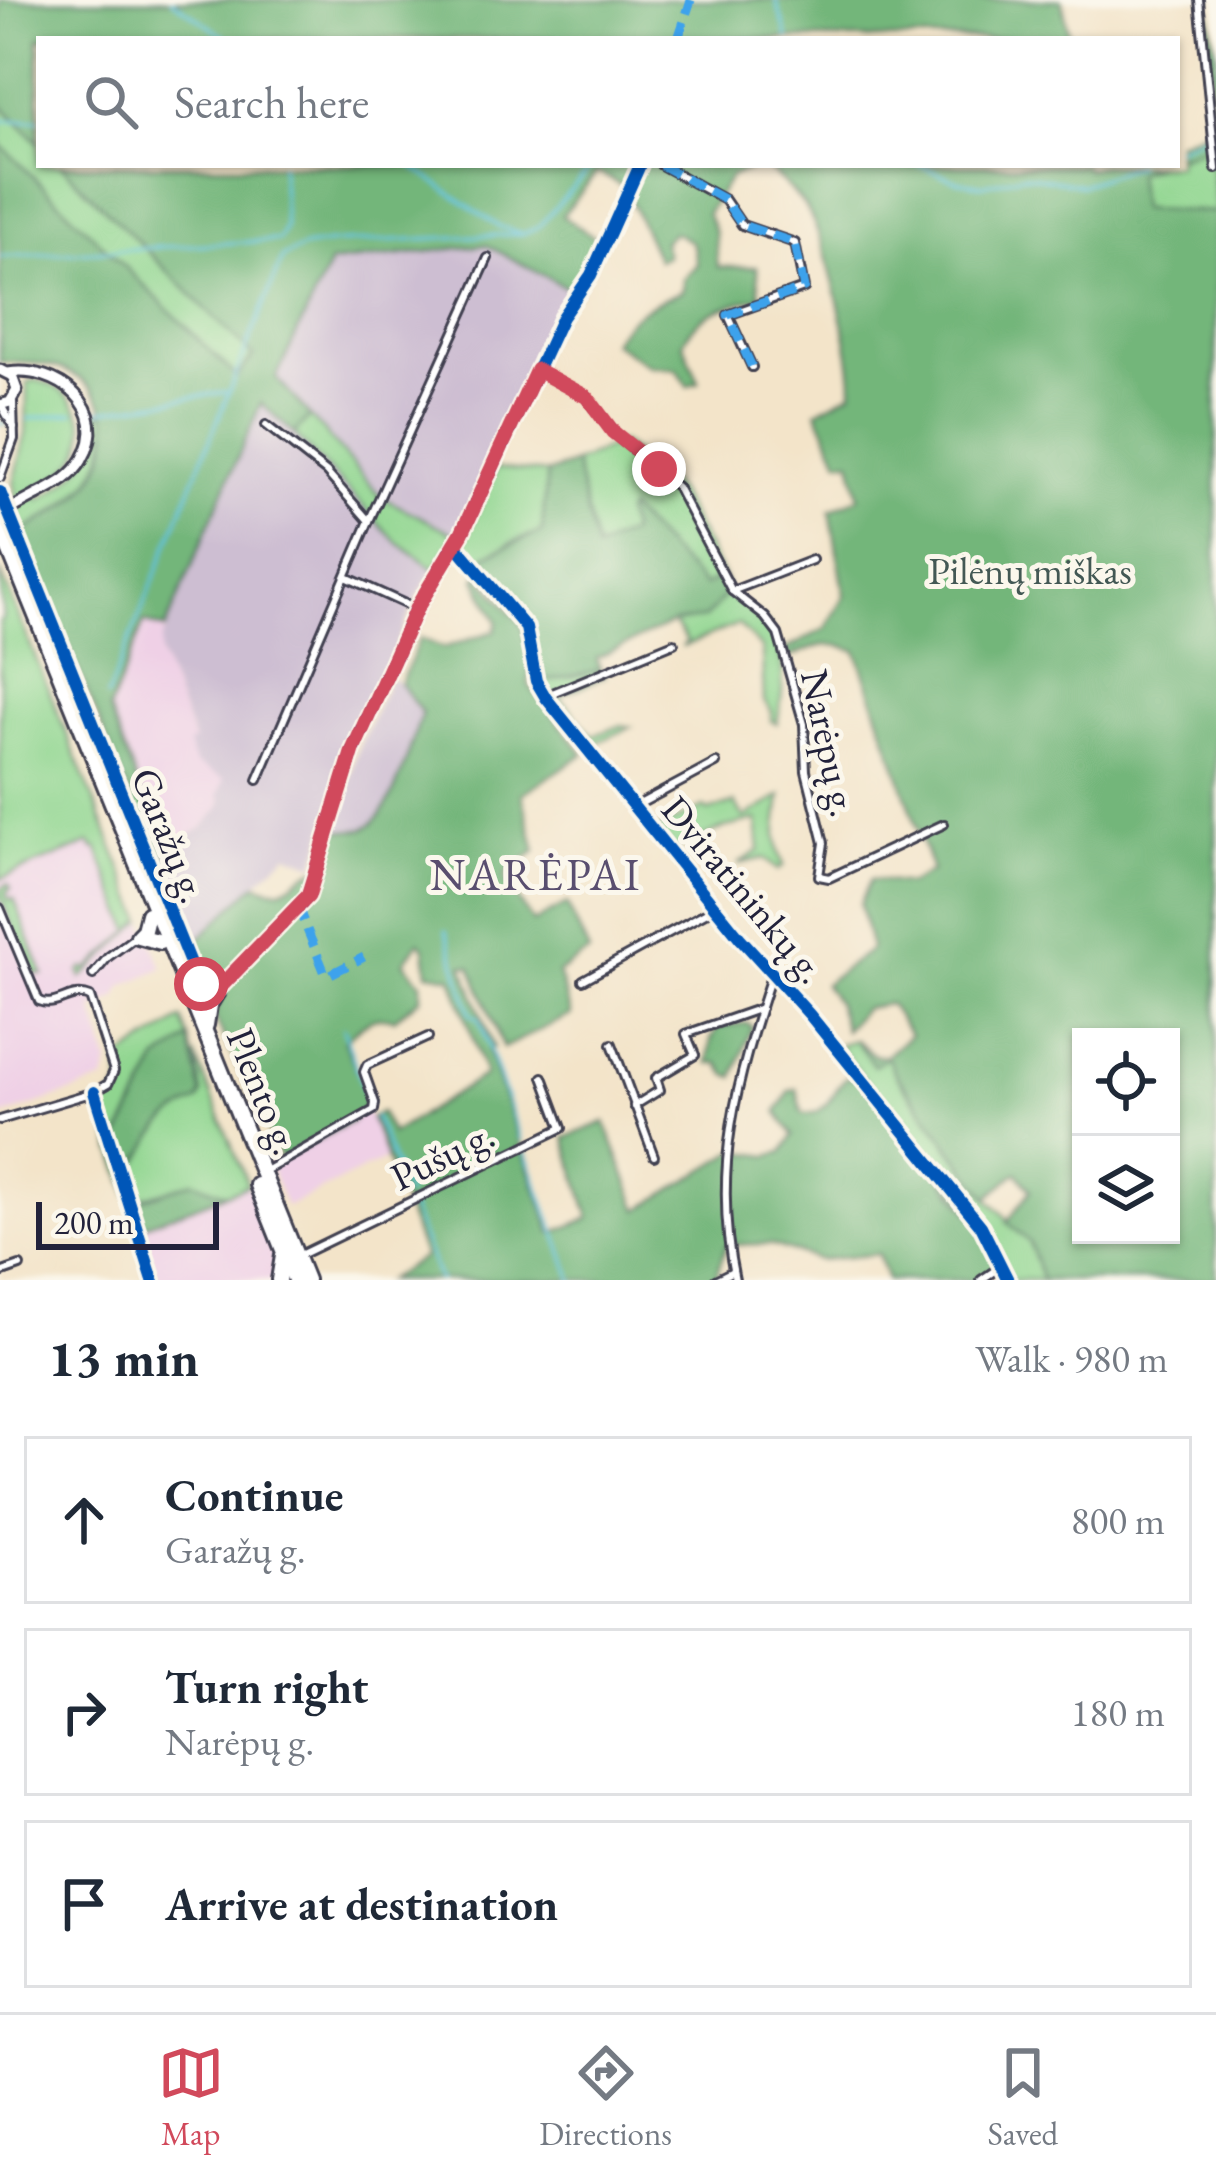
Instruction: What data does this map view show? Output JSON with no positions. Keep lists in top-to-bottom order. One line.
{"streets":{"highway":["Plento g."],"street":["Narėpų g.","Garažų g.","Dviratininkų g.","Pušų g."]},"crossings":[["Plento g.","Pušų g."]],"districts":["NARĖPAI"],"parks":["Pilėnų miškas"],"scale_bar":"200 m","page":{"search":"Search here","scale":"200 m","heading":["13 min","Walk · 980 m"],"list":[["Continue","Garažų g.","800 m"],["Turn right","Narėpų g.","180 m"],"Arrive at destination"],"nav":["Map","Directions","Saved"]}}
